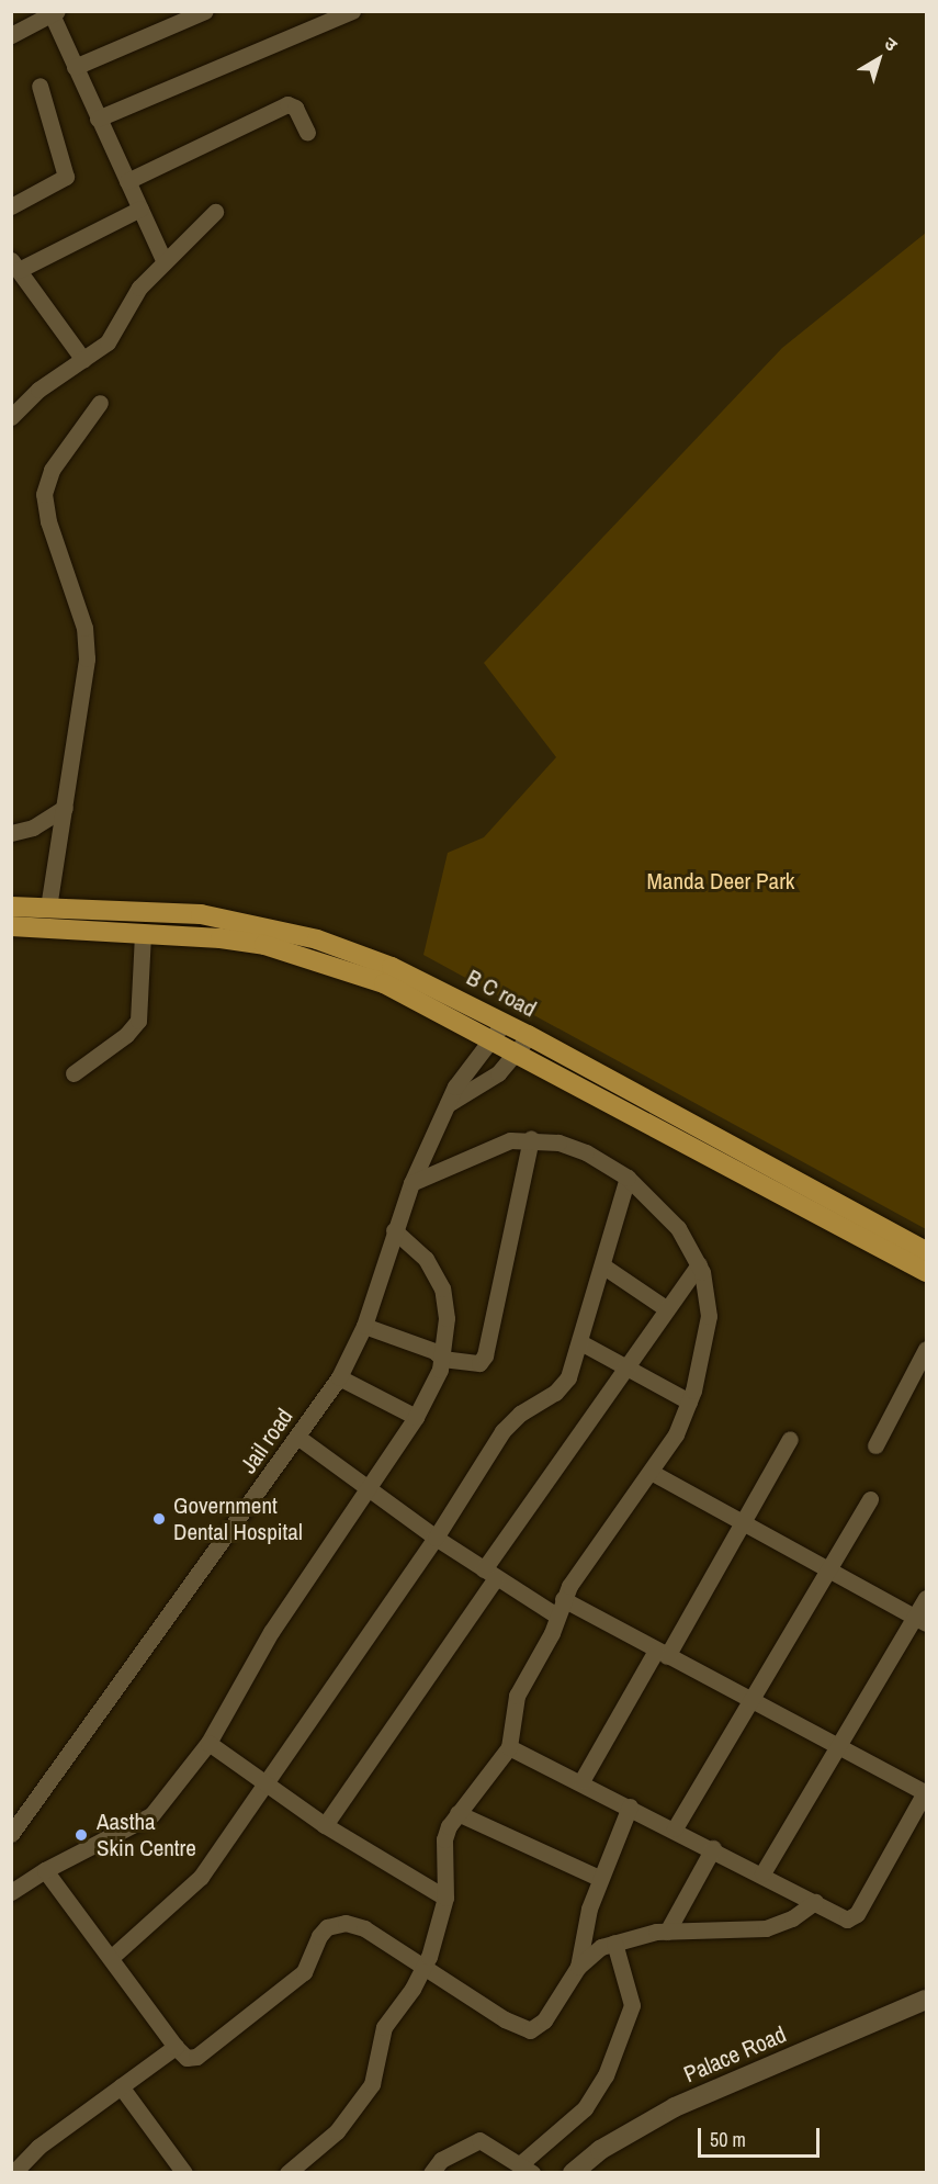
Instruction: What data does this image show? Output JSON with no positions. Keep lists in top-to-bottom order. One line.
{"streets":{"main road":["B C road"],"street":["Jail road","Palace Road"]},"crossings":[["B C road","Jail road"]],"parks":["Manda Deer Park"],"places":["Government Dental Hospital","Aastha Skin Centre"],"scale_bar":"50 m","north":"top right"}
